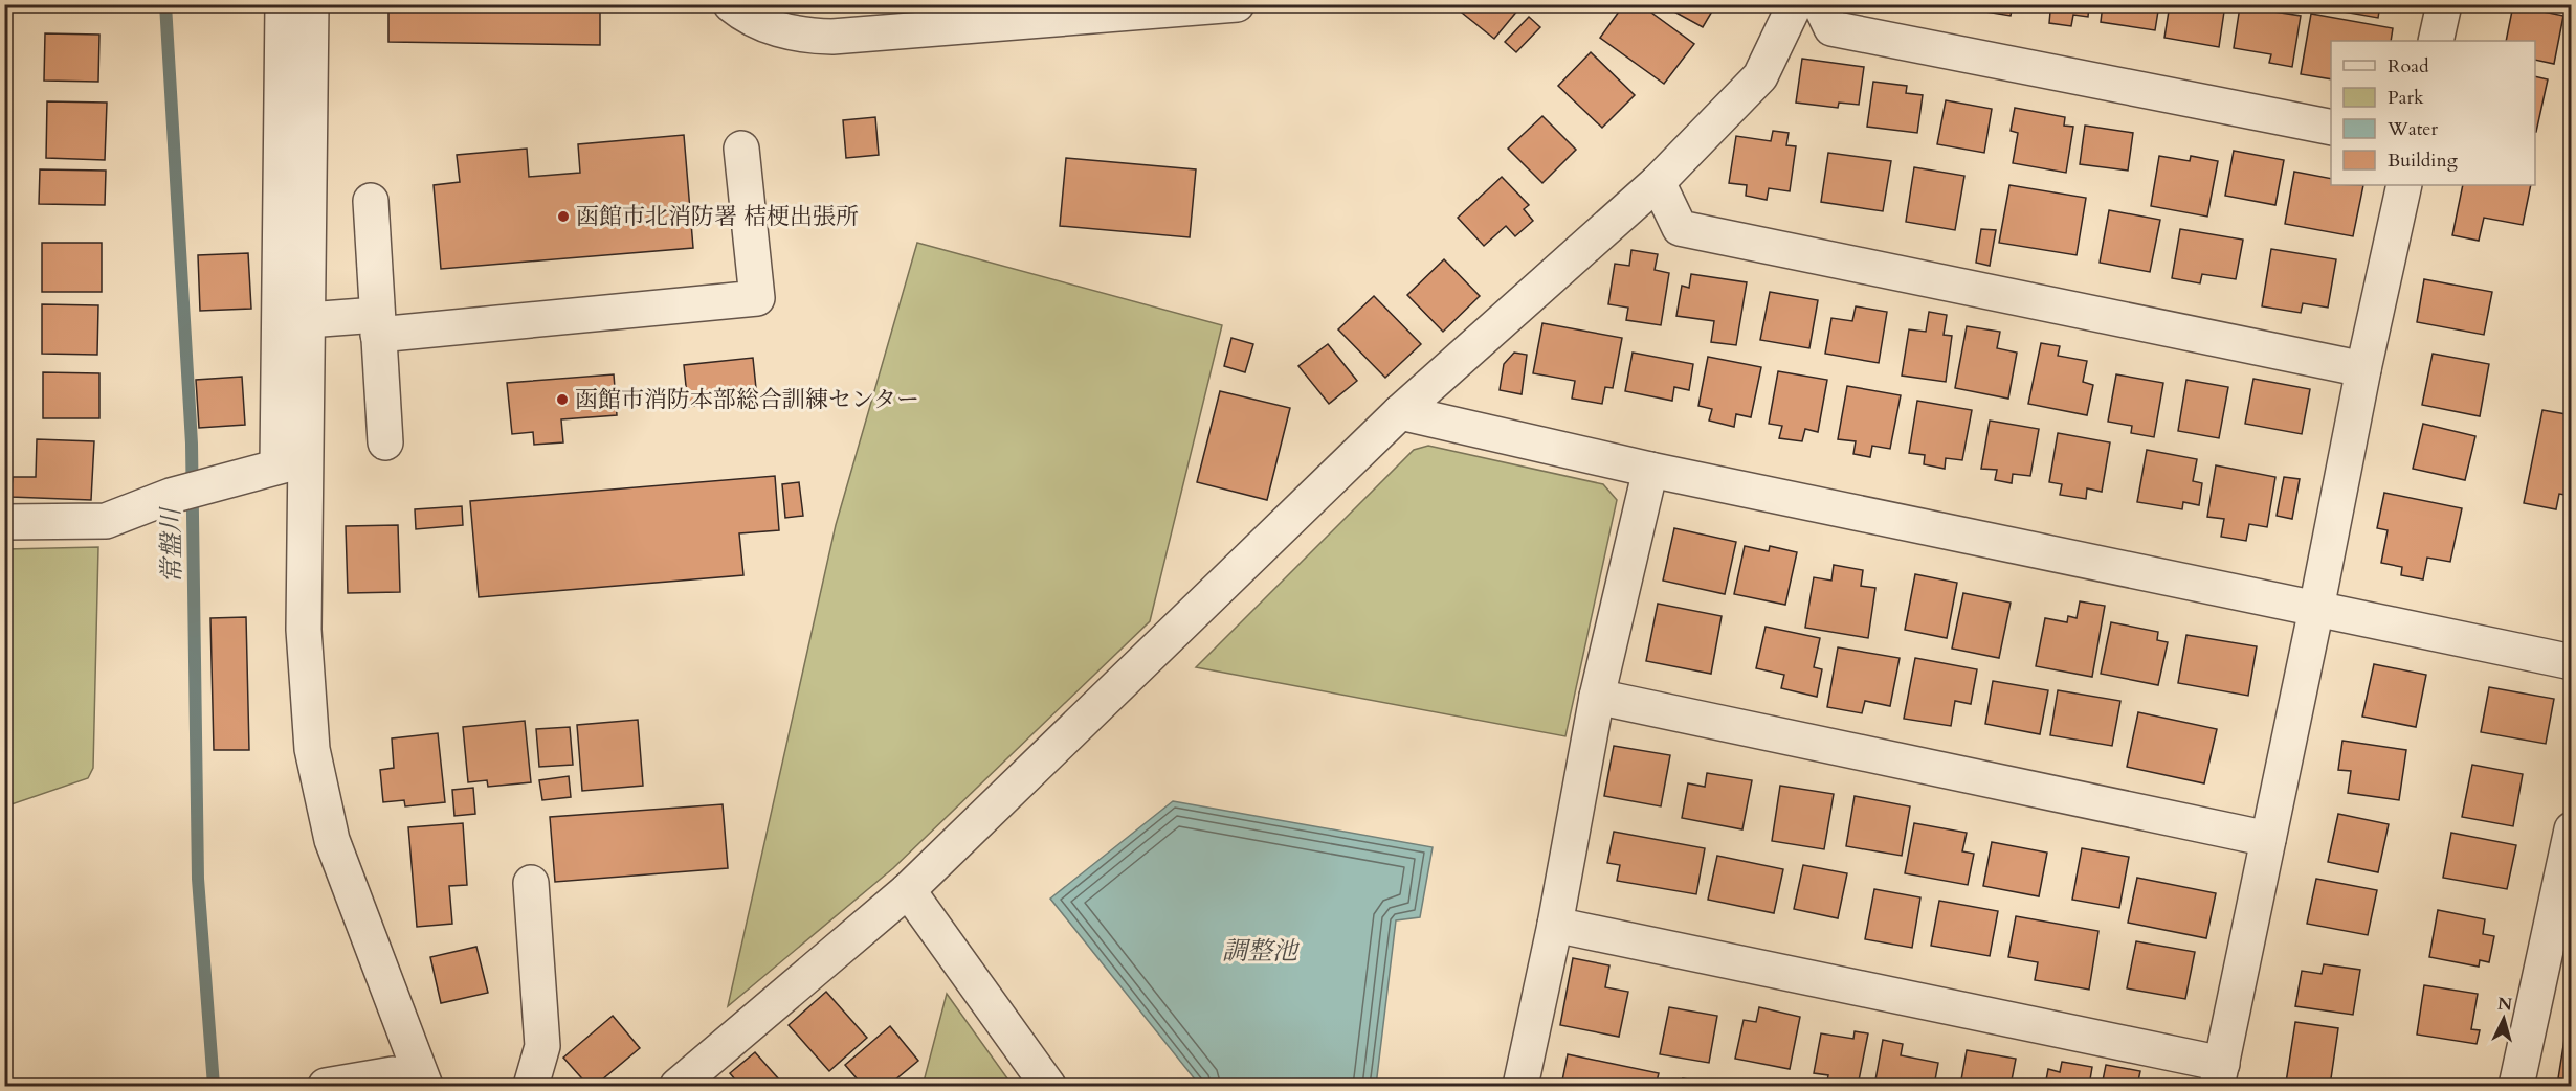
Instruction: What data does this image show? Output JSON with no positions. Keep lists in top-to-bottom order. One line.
{"water":["常盤川","調整池"],"places":["函館市北消防署 桔梗出張所","函館市消防本部総合訓練センター"],"legend":["Road","Park","Water","Building"],"north":"top"}
